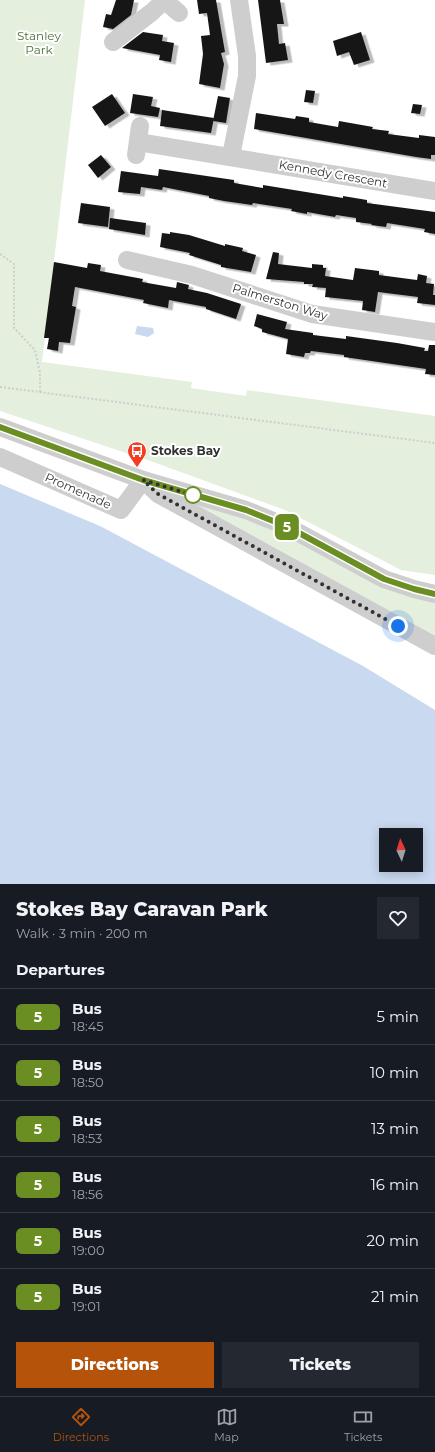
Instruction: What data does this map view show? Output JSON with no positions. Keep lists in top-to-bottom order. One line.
{"streets":{"street":["Kennedy Crescent","Palmerston Way","Promenade"]},"parks":["Stanley Park"],"places":{"bus stop":["Stokes Bay"]},"lines":["bus line 5"],"north":"top","page":{"on_map":"5","heading":[["Stokes Bay Caravan Park","Walk · 3 min · 200 m"],"Departures"],"list":[{"mark":"5","name":"Bus","note":"18:45","value":"5 min"},{"mark":"5","name":"Bus","note":"18:50","value":"10 min"},{"mark":"5","name":"Bus","note":"18:53","value":"13 min"},{"mark":"5","name":"Bus","note":"18:56","value":"16 min"},{"mark":"5","name":"Bus","note":"19:00","value":"20 min"},{"mark":"5","name":"Bus","note":"19:01","value":"21 min"}],"buttons":["Directions","Tickets"],"tabs":["Directions","Map","Tickets"]}}
